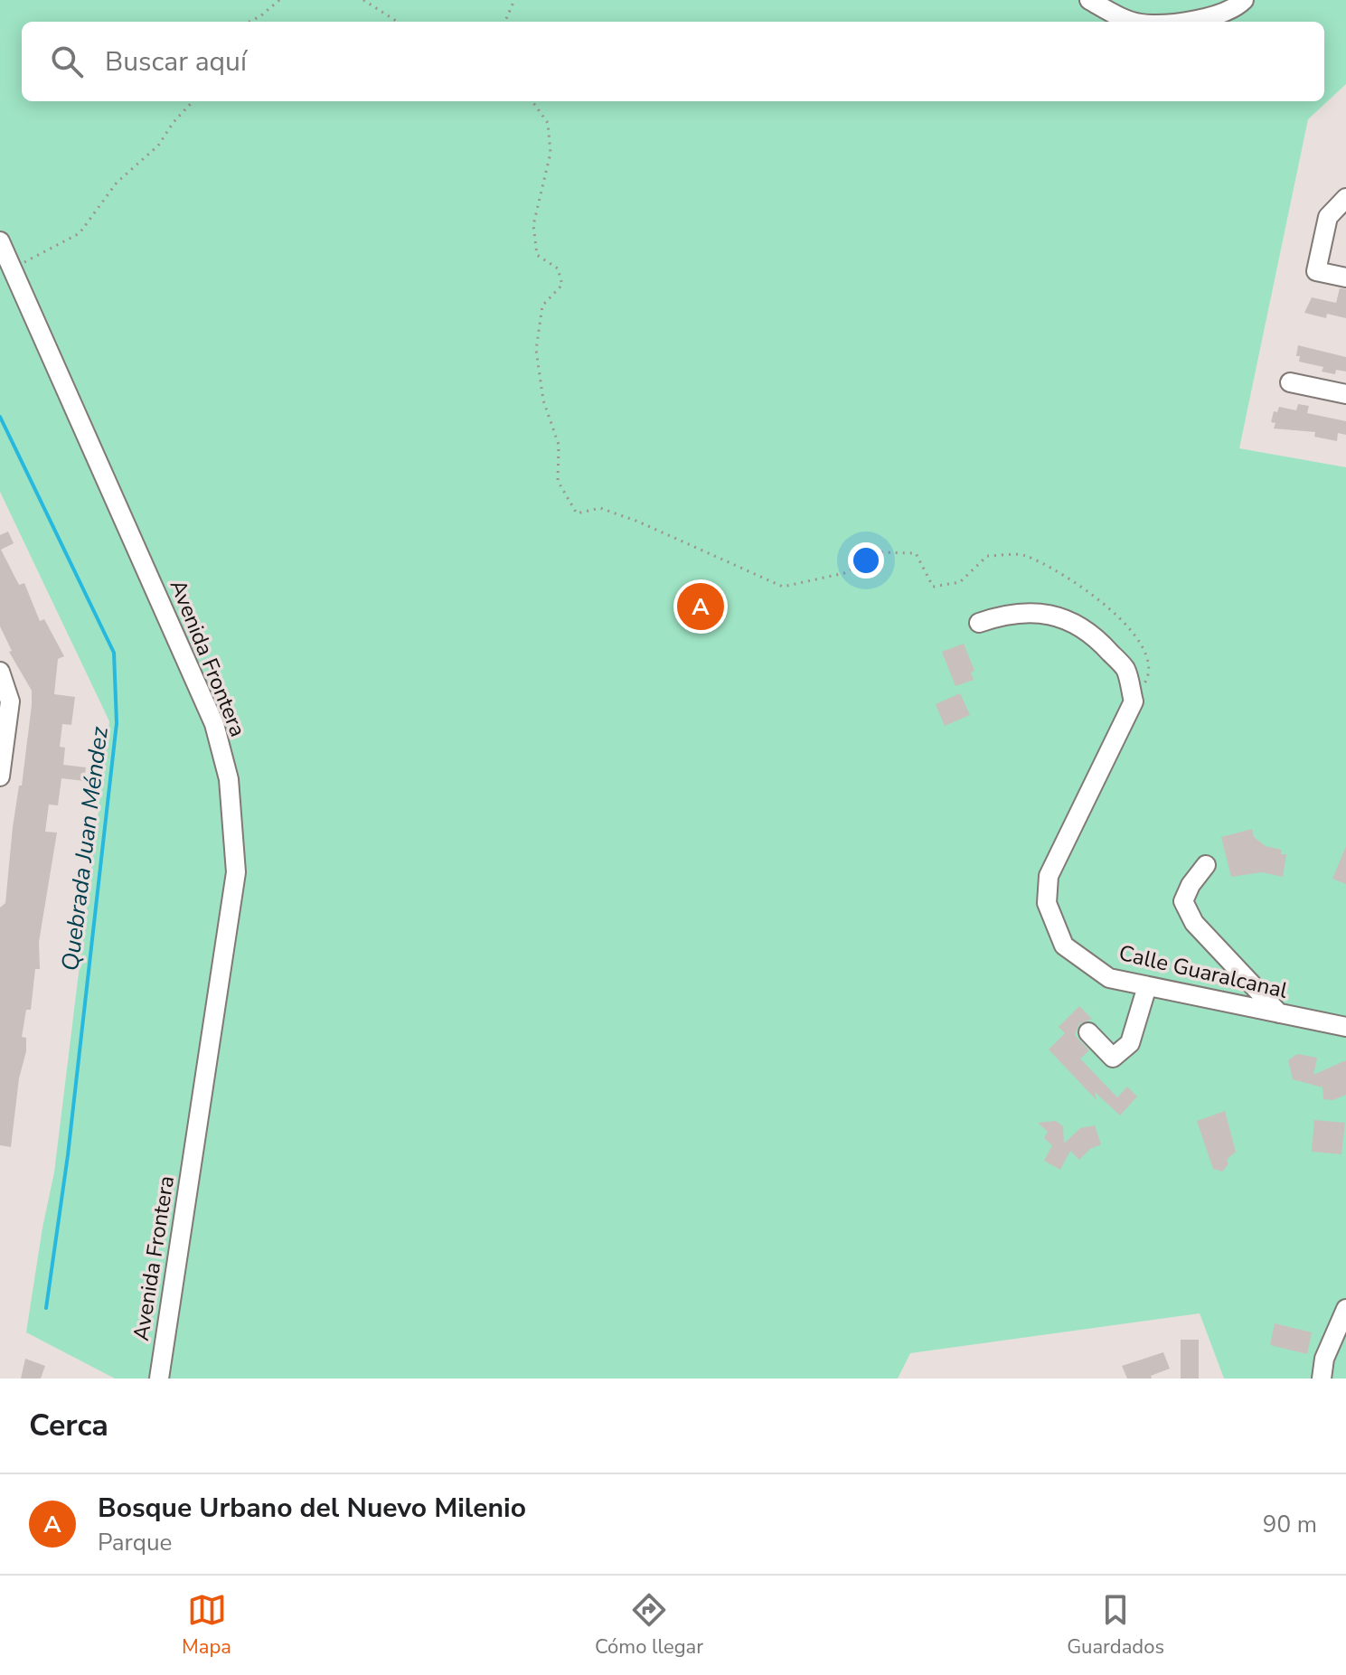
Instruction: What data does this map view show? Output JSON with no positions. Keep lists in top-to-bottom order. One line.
{"streets":{"street":["Avenida Frontera","Calle Guaralcanal"]},"water":["Quebrada Juan Méndez"],"page":{"search":"Buscar aquí","pins":"A","heading":"Cerca","list":[{"mark":"A","name":"Bosque Urbano del Nuevo Milenio","note":"Parque","value":"90 m"}],"nav":["Mapa","Cómo llegar","Guardados"]}}
